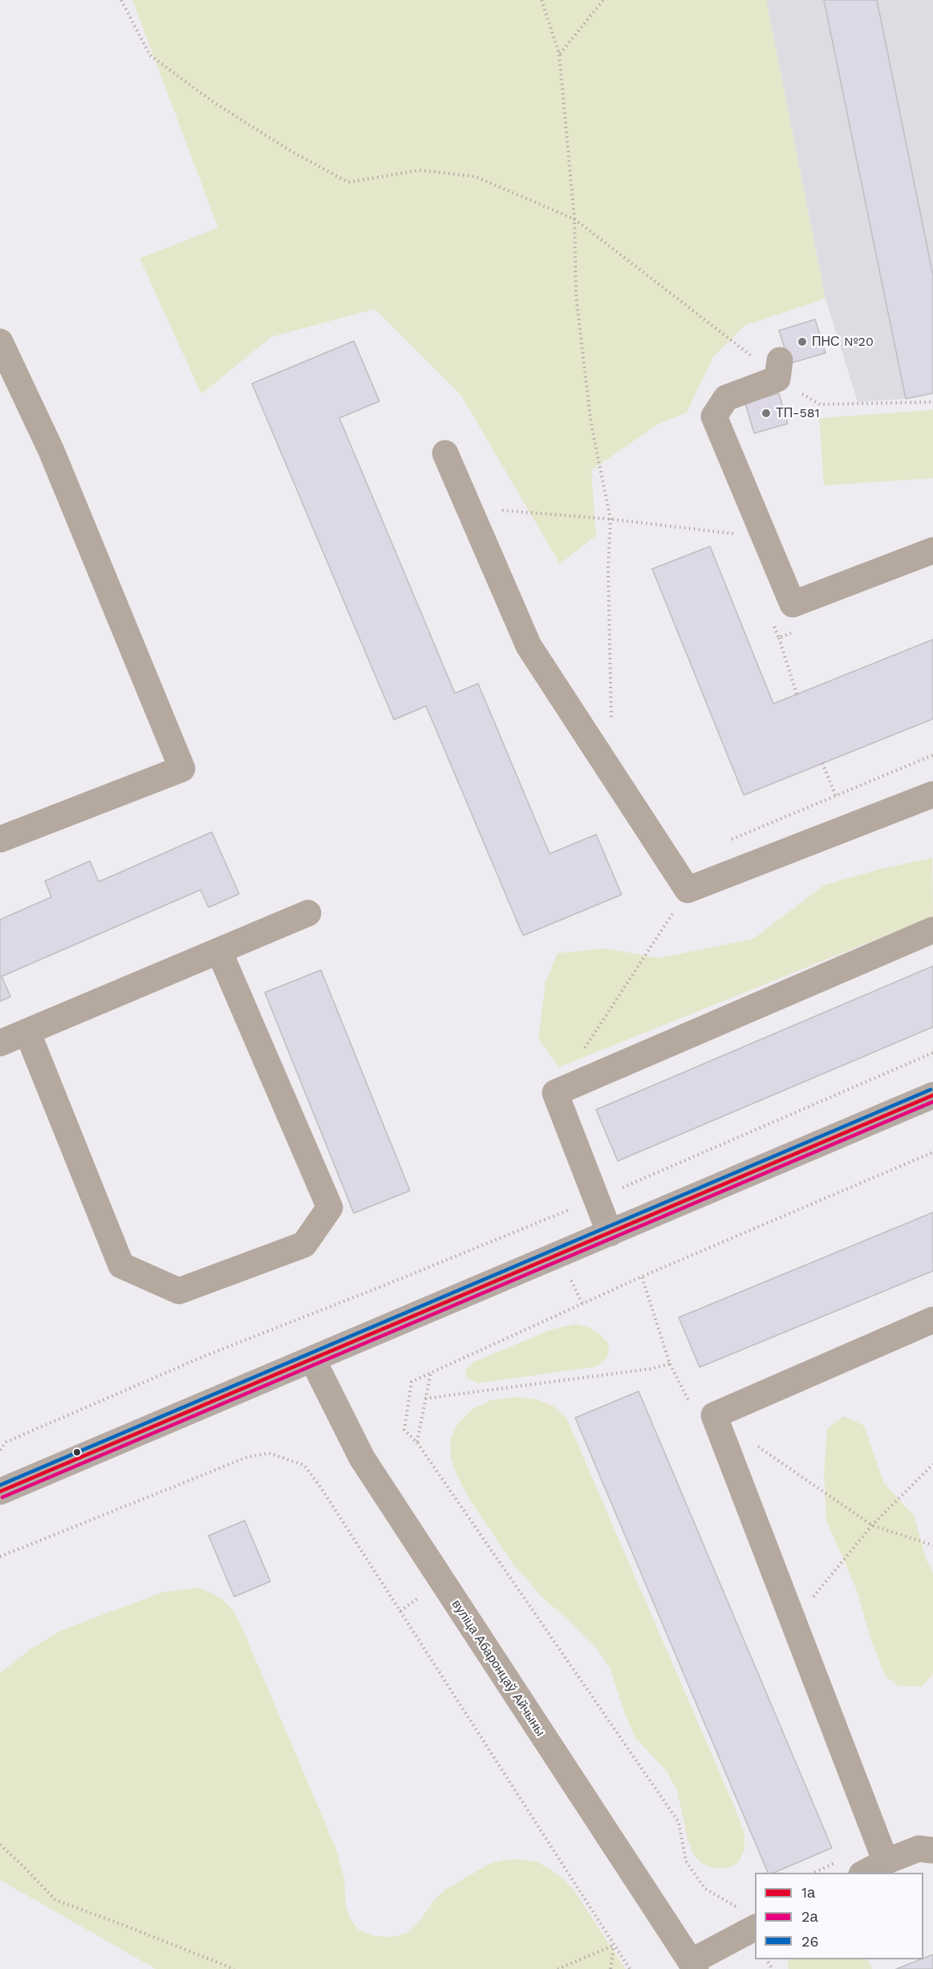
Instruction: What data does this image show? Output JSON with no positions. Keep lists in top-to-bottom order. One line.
{"streets":{"street":["вуліца Абаронцаў Айчыны"]},"places":["ПНС №20","ТП-581"],"lines":["transit line 26","transit line 1а","transit line 2а"],"legend":["1а","2а","26"]}
